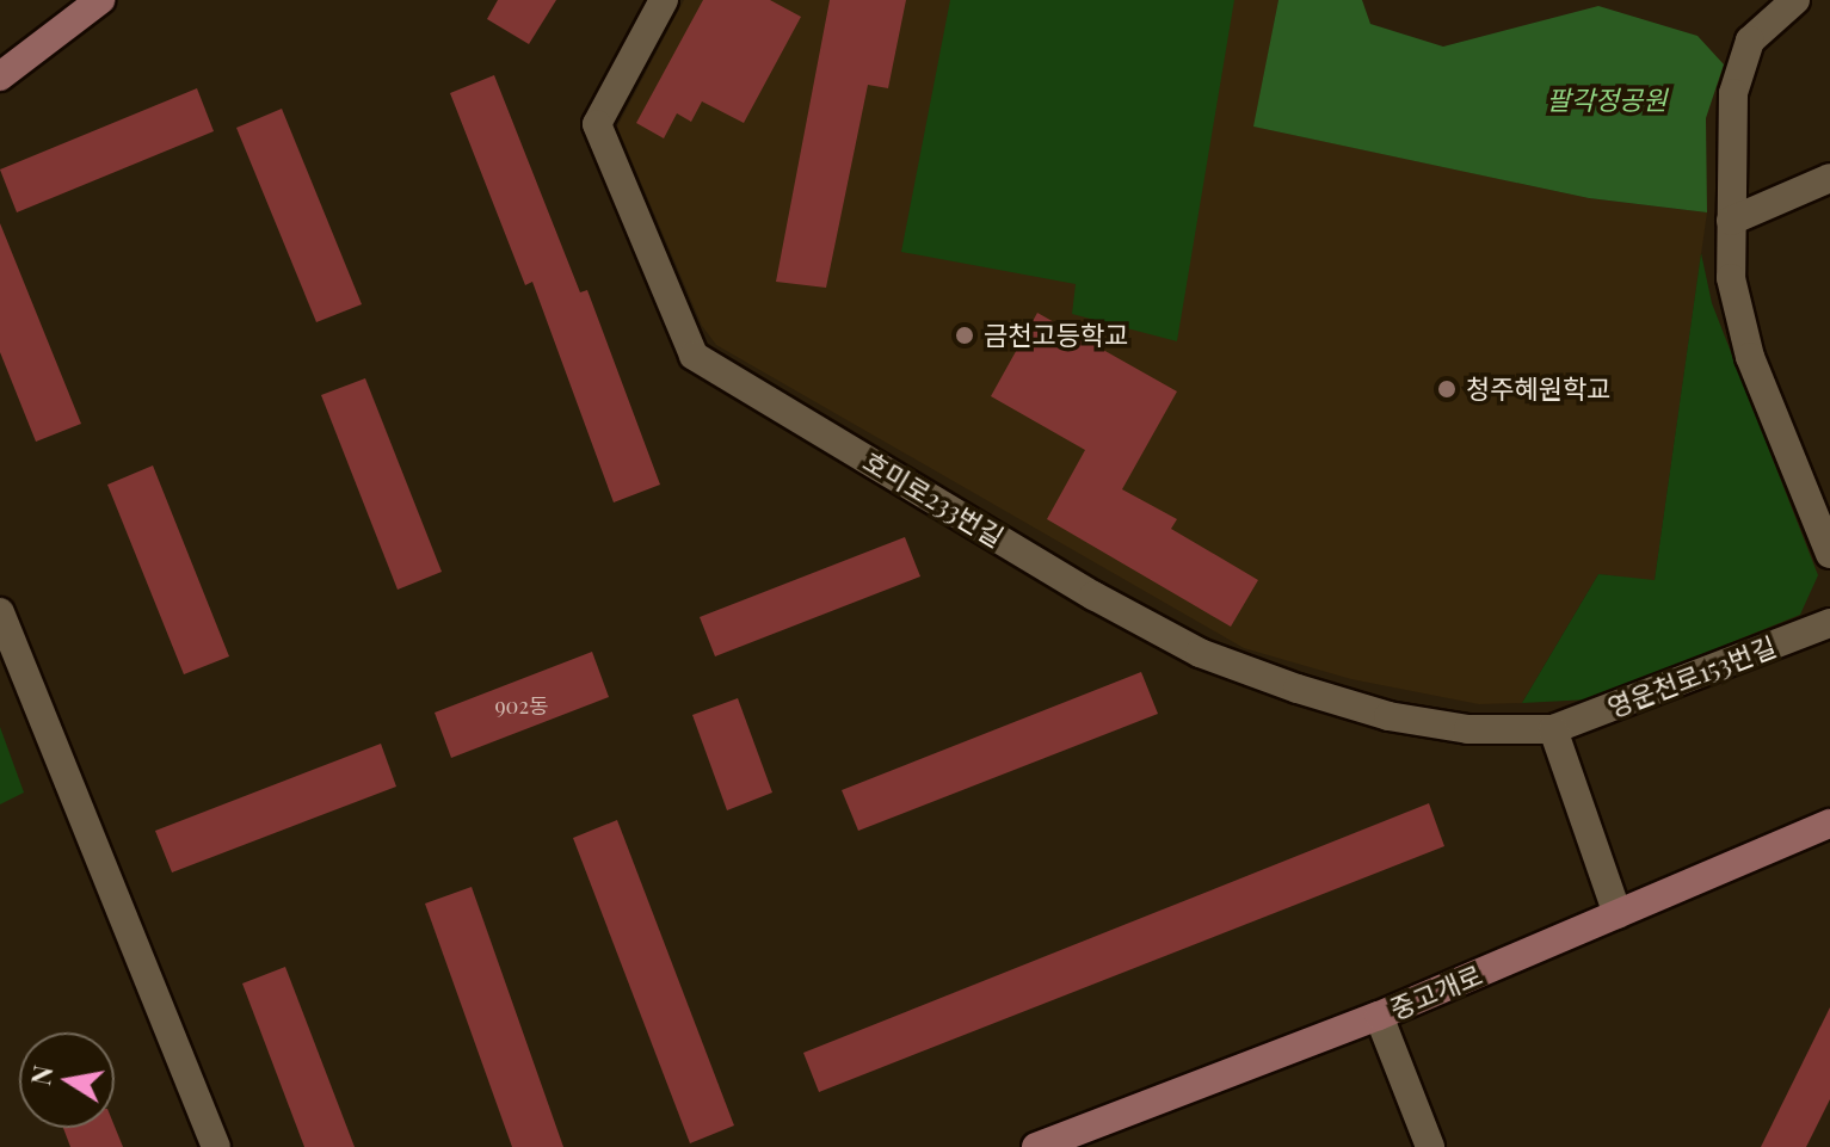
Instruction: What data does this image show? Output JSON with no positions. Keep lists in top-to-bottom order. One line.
{"streets":{"street":["호미로233번길","영운천로153번길","중고개로"]},"crossings":[["호미로233번길","영운천로153번길"]],"parks":["팔각정공원"],"places":["금천고등학교","청주혜원학교"],"house_numbers":["902동"],"north":"left"}
